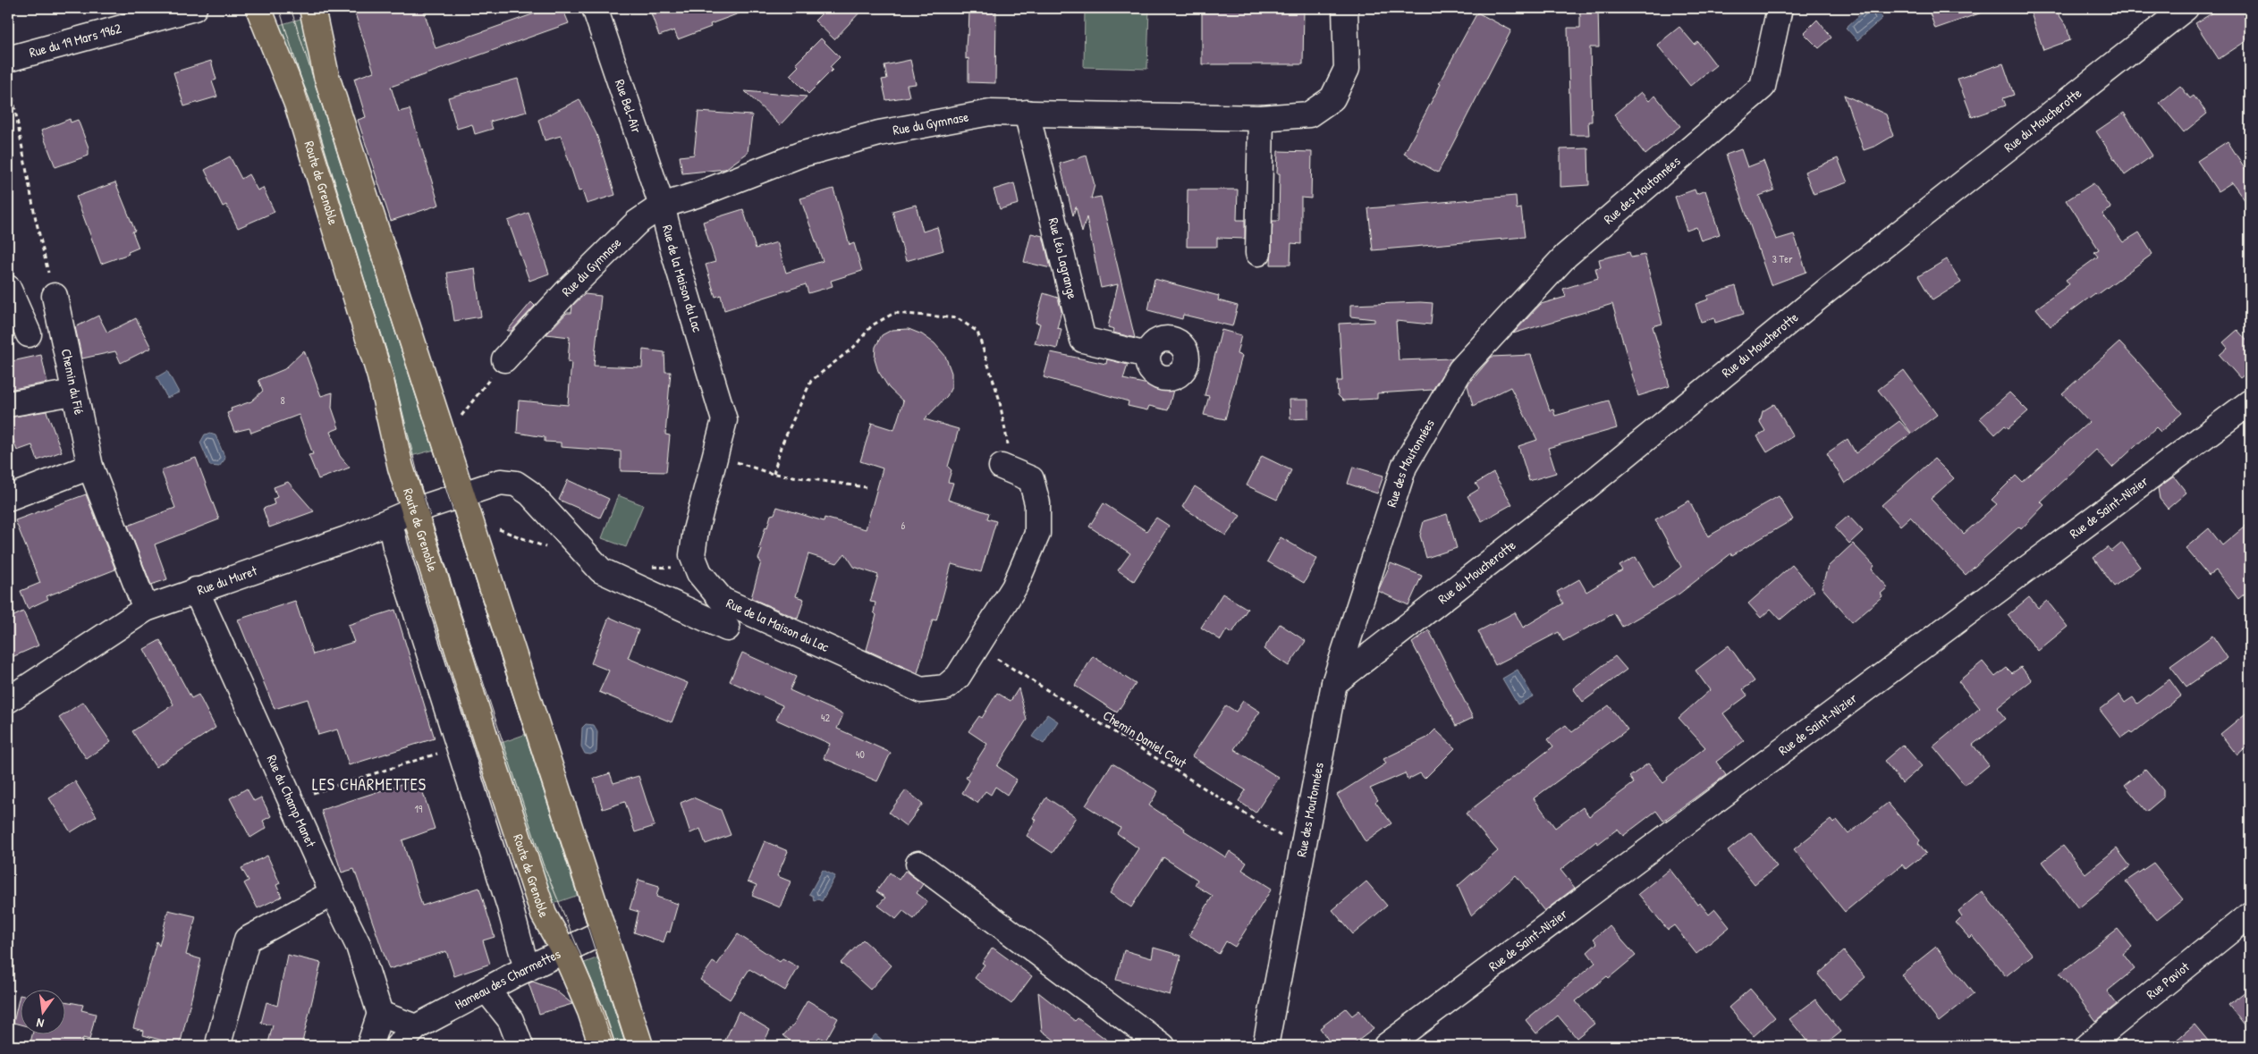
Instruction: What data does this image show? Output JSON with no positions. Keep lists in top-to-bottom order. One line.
{"streets":{"main road":["Route de Grenoble"],"street":["Rue du 19 Mars 1962","Rue Bel-Air","Rue du Moucherotte","Rue du Gymnase","Rue des Moutonnées","Rue Léo Lagrange","Rue de la Maison du Lac","Chemin du Fié","Rue de Saint-Nizier","Rue du Muret","Rue du Champ Manet","Hameau des Charmettes","Rue Paviot"],"path":["Chemin Daniel Cout"]},"crossings":[["Rue Bel-Air","Rue du Gymnase"],["Rue Bel-Air","Rue de la Maison du Lac"],["Rue du Moucherotte","Rue des Moutonnées"],["Rue du Gymnase","Rue Léo Lagrange"],["Rue du Gymnase","Rue de la Maison du Lac"],["Route de Grenoble","Rue du Muret"],["Route de Grenoble","Hameau des Charmettes"],["Rue des Moutonnées","Chemin Daniel Cout"],["Rue de la Maison du Lac","Chemin Daniel Cout"],["Chemin du Fié","Rue du Muret"],["Rue du Muret","Rue du Champ Manet"]],"districts":["LES CHARMETTES"],"house_numbers":["3 Ter","8","6","42","40","19"],"north":"bottom"}
